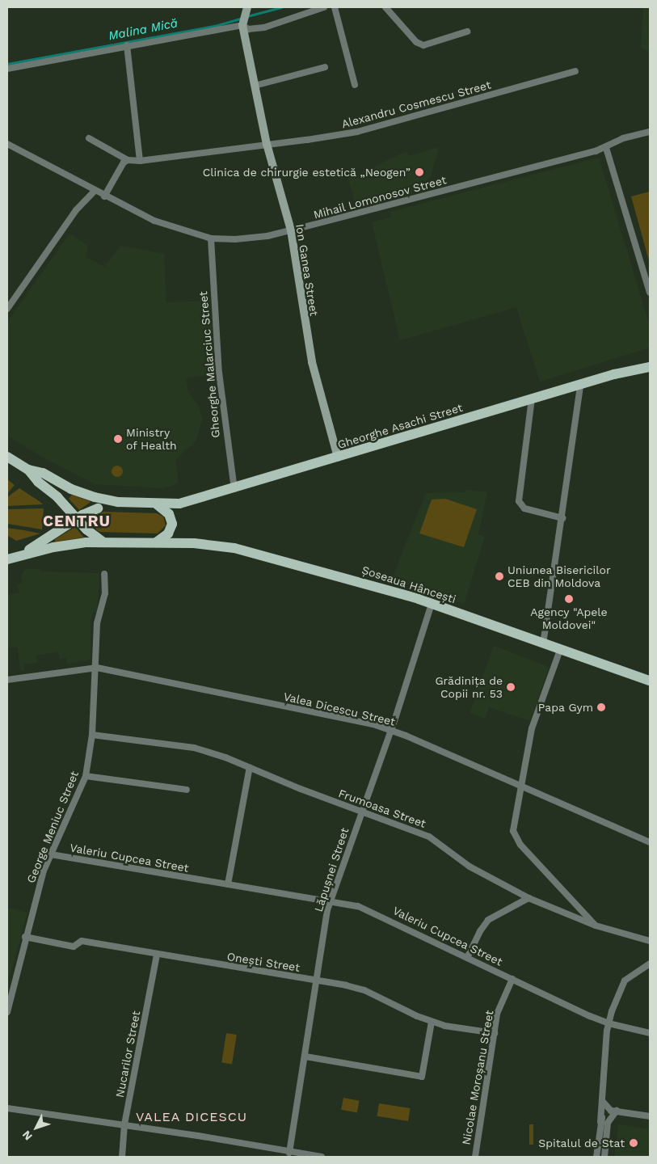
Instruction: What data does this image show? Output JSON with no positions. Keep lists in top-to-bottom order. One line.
{"streets":{"main road":["Gheorghe Asachi Street","Șoseaua Hâncești"],"street":["Alexandru Cosmescu Street","Mihail Lomonosov Street","Ion Ganea Street","Gheorghe Malarciuc Street","Valea Dicescu Street","Frumoasa Street","George Meniuc Street","Valeriu Cupcea Street","Lăpușnei Street","Onești Street","Nucarilor Street","Nicolae Moroșanu Street"]},"crossings":[["Alexandru Cosmescu Street","Ion Ganea Street"],["Mihail Lomonosov Street","Ion Ganea Street"],["Mihail Lomonosov Street","Gheorghe Malarciuc Street"],["Ion Ganea Street","Gheorghe Asachi Street"],["Gheorghe Malarciuc Street","Gheorghe Asachi Street"],["Șoseaua Hâncești","Lăpușnei Street"],["Valea Dicescu Street","George Meniuc Street"],["Valea Dicescu Street","Lăpușnei Street"],["Frumoasa Street","George Meniuc Street"],["Frumoasa Street","Lăpușnei Street"],["George Meniuc Street","Valeriu Cupcea Street"],["George Meniuc Street","Onești Street"],["Valeriu Cupcea Street","Lăpușnei Street"],["Valeriu Cupcea Street","Nicolae Moroșanu Street"],["Lăpușnei Street","Onești Street"],["Onești Street","Nucarilor Street"],["Onești Street","Nicolae Moroșanu Street"]],"districts":["CENTRU","VALEA DICESCU"],"water":["Malina Mică"],"places":["Clinica de chirurgie estetică „Neogen”","Ministry of Health","Uniunea Bisericilor CEB din Moldova","Agency \"Apele Moldovei\"","Grădinița de Copii nr. 53","Papa Gym","Spitalul de Stat"],"north":"bottom left"}
